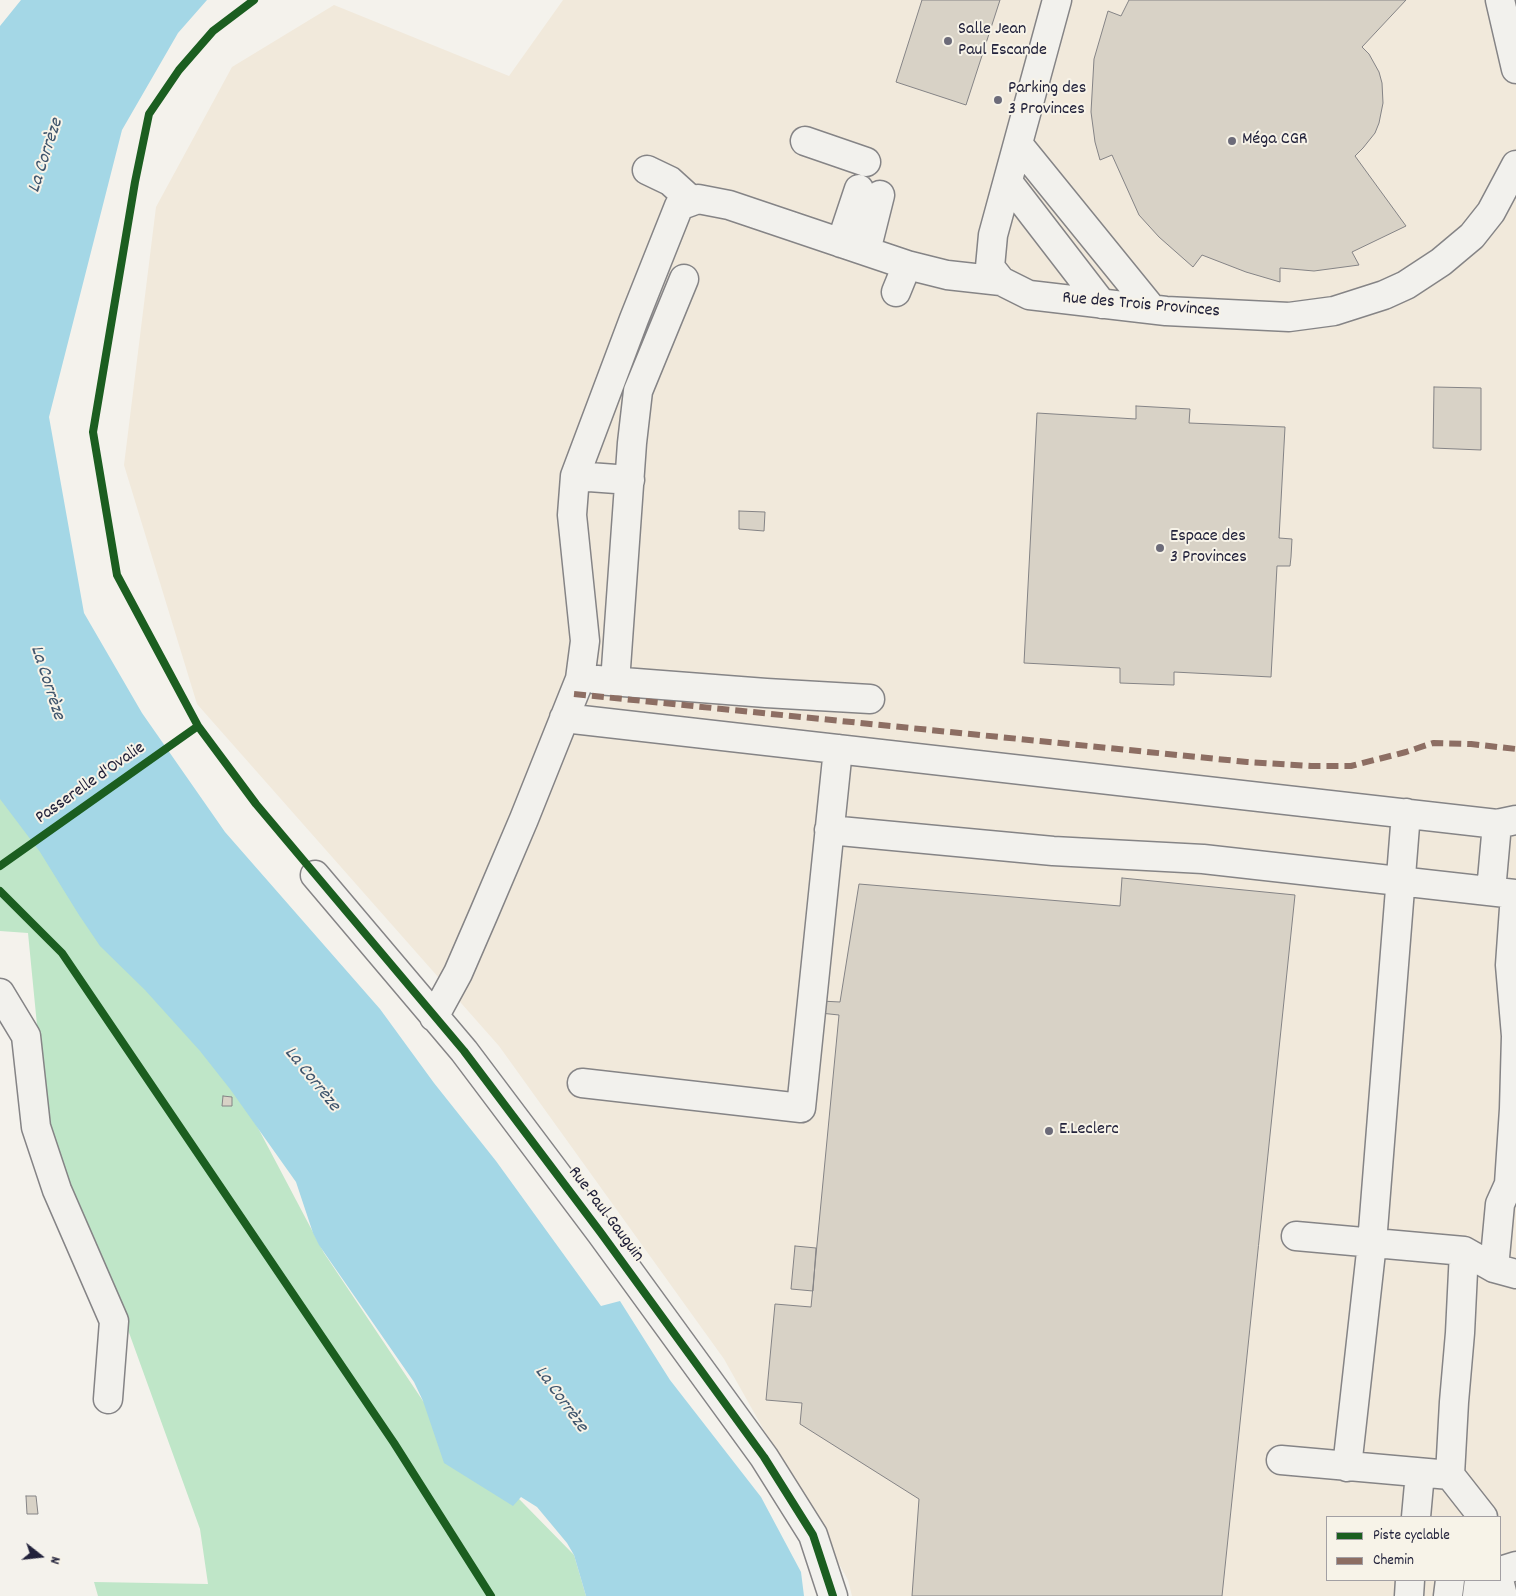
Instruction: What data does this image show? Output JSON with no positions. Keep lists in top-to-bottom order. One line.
{"streets":{"street":["Rue des Trois Provinces","Rue Paul Gauguin"],"cycle path":["Passerelle d'Ovalie"]},"water":["La Corrèze"],"places":["Salle Jean Paul Escande","Parking des 3 Provinces","Méga CGR","Espace des 3 Provinces","E.Leclerc"],"legend":["Piste cyclable","Chemin"],"north":"right"}
